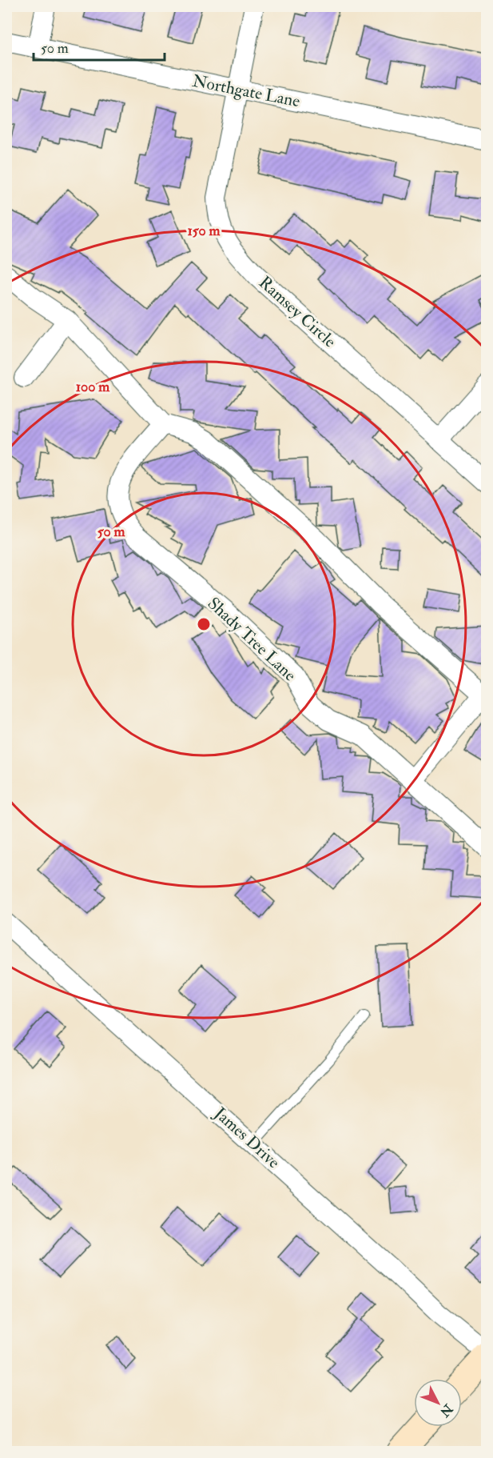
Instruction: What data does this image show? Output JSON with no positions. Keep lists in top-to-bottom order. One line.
{"streets":{"street":["Northgate Lane","Ramsey Circle","Shady Tree Lane","James Drive"]},"crossings":[["Northgate Lane","Ramsey Circle"]],"scale_bar":"50 m","north":"bottom right","rings":["150 m","100 m","50 m"]}
